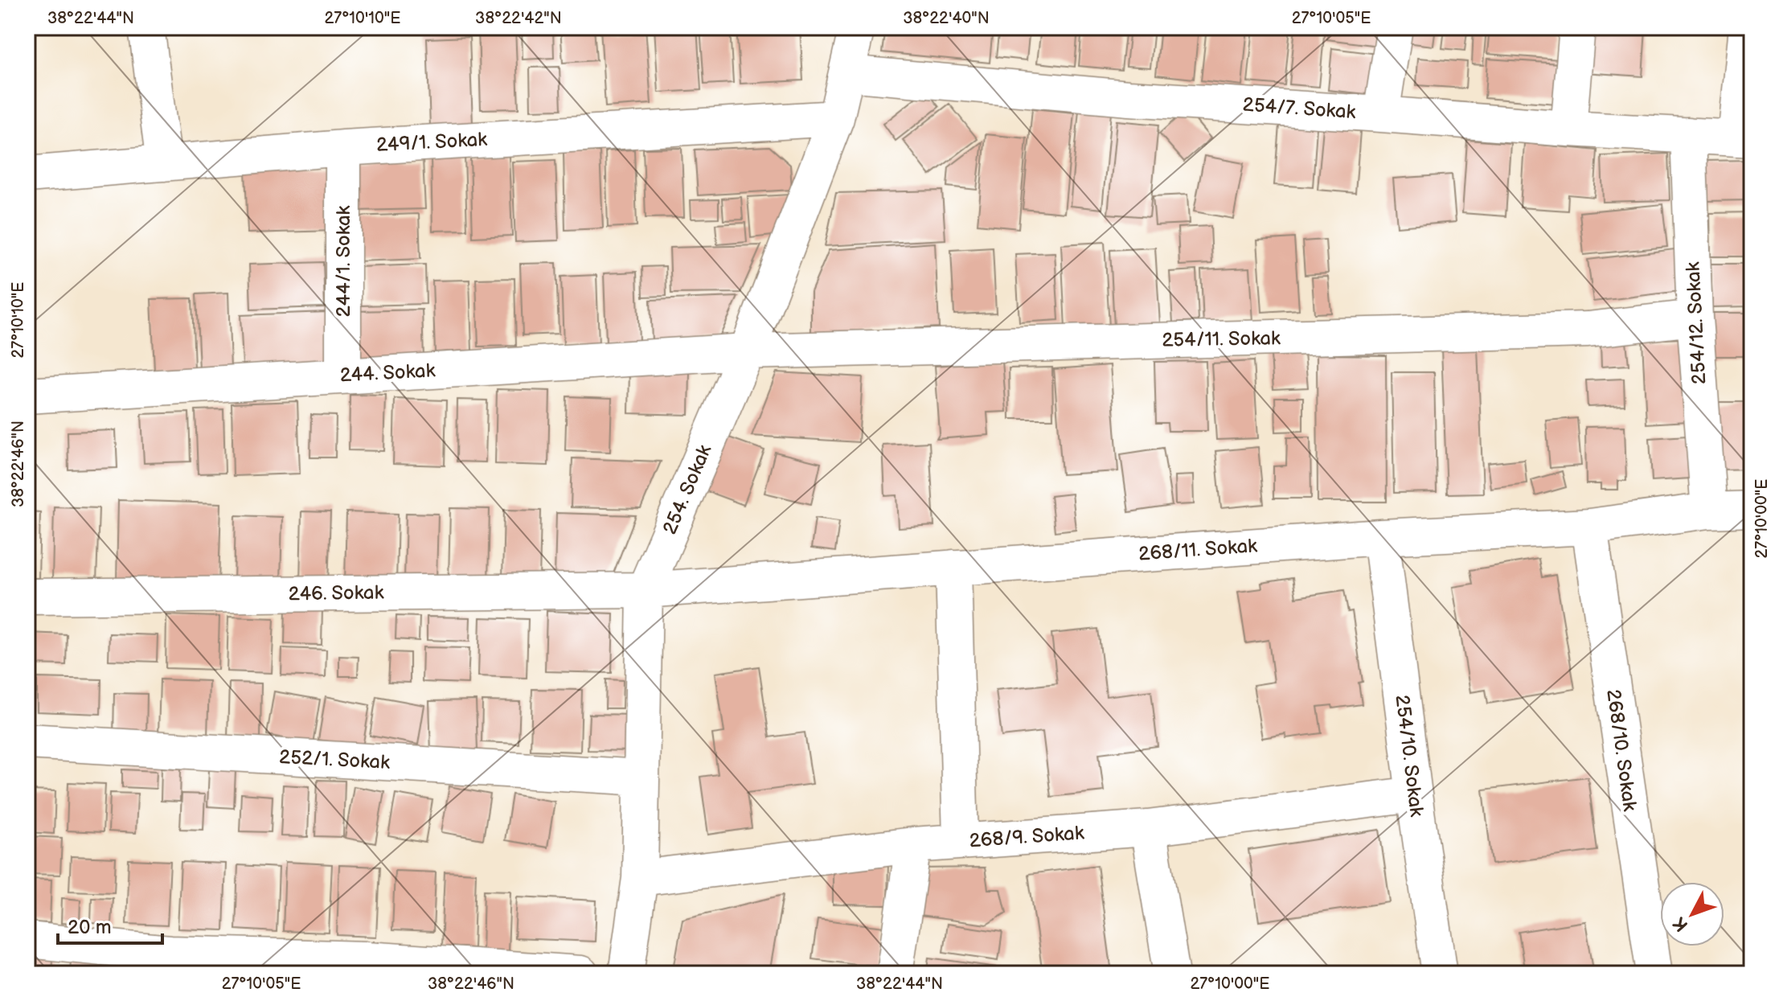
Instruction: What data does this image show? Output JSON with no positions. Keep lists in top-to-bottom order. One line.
{"streets":{"street":["254/7. Sokak","249/1. Sokak","244/1. Sokak","254/12. Sokak","254/11. Sokak","244. Sokak","254. Sokak","268/11. Sokak","246. Sokak","268/10. Sokak","254/10. Sokak","252/1. Sokak","268/9. Sokak"]},"crossings":[["254/7. Sokak","254/12. Sokak"],["254/7. Sokak","254. Sokak"],["249/1. Sokak","244/1. Sokak"],["249/1. Sokak","254. Sokak"],["244/1. Sokak","244. Sokak"],["254/12. Sokak","254/11. Sokak"],["254/12. Sokak","268/11. Sokak"],["254/11. Sokak","244. Sokak"],["254/11. Sokak","254. Sokak"],["244. Sokak","254. Sokak"],["254. Sokak","268/11. Sokak"],["254. Sokak","246. Sokak"],["254. Sokak","252/1. Sokak"],["254. Sokak","268/9. Sokak"],["268/11. Sokak","246. Sokak"],["268/11. Sokak","268/10. Sokak"],["268/11. Sokak","254/10. Sokak"],["254/10. Sokak","268/9. Sokak"]],"scale_bar":"20 m","north":"bottom left","coordinates":["38°22'44\"N","27°10'10\"E","38°22'42\"N","38°22'40\"N","27°10'05\"E","38°22'46\"N","27°10'00\"E"]}
